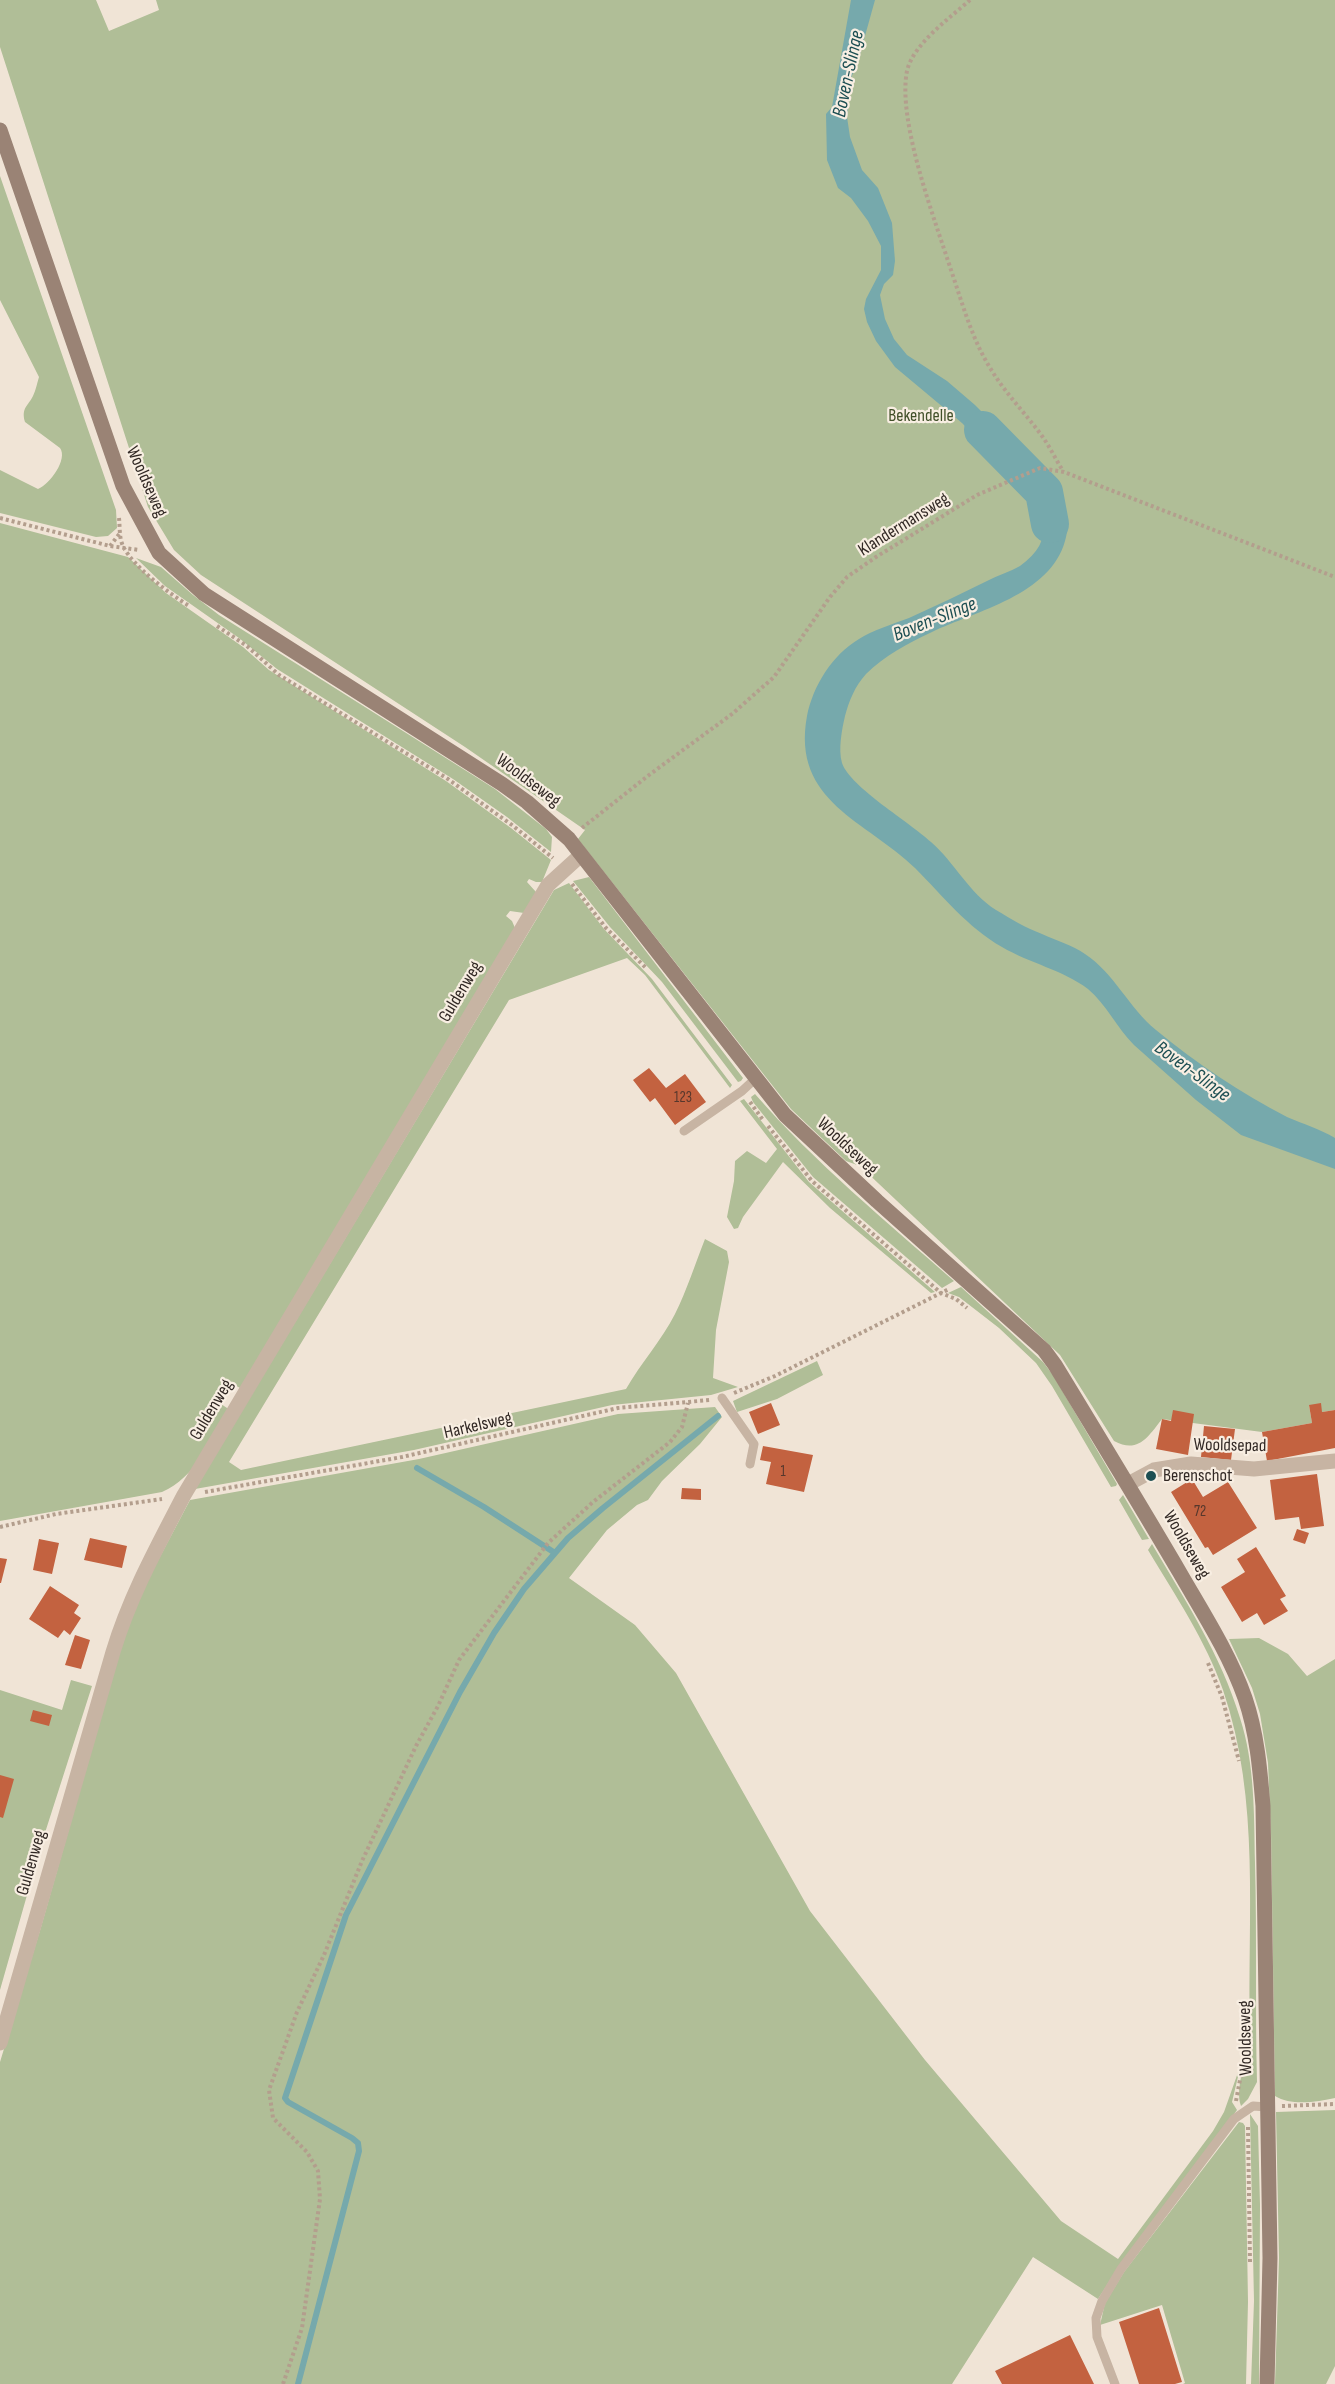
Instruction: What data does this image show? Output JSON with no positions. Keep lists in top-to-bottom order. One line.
{"streets":{"main road":["Wooldseweg"],"street":["Guldenweg","Wooldsepad"],"path":["Klandermansweg","Harkelsweg"]},"crossings":[["Wooldseweg","Klandermansweg"],["Wooldseweg","Guldenweg"],["Wooldseweg","Wooldsepad"],["Guldenweg","Harkelsweg"]],"water":["Boven-Slinge"],"parks":["Bekendelle"],"places":["Berenschot"],"house_numbers":["123","1","72"]}
